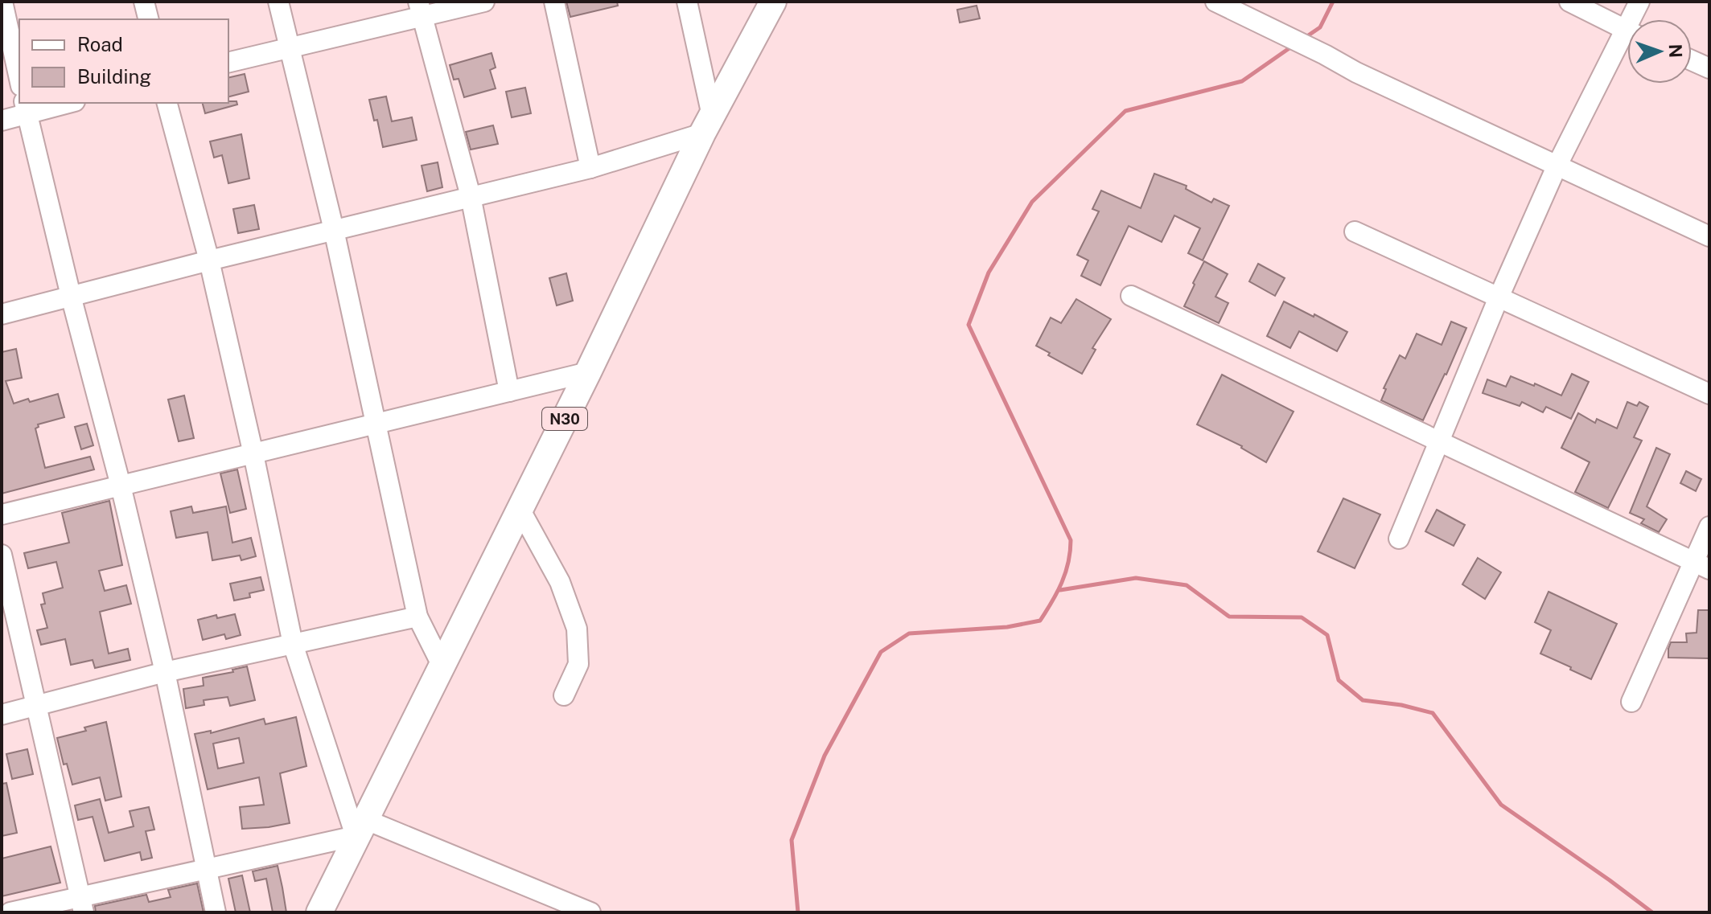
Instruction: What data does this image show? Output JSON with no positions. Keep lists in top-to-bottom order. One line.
{"streets":{"main road":["N30"]},"legend":["Road","Building"],"north":"right"}
